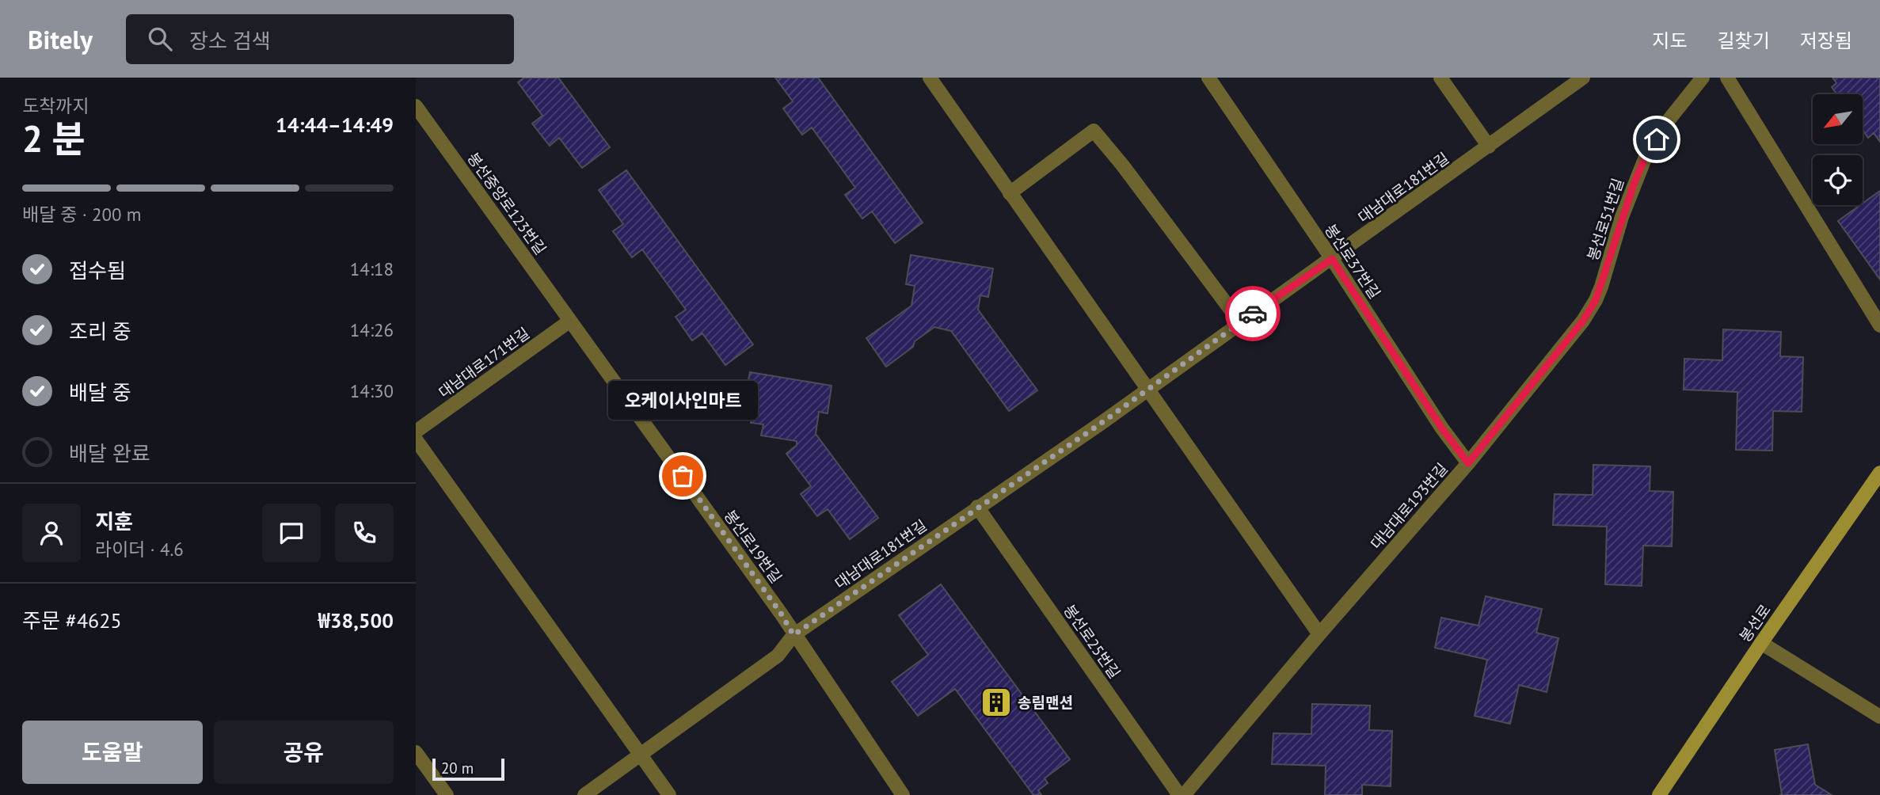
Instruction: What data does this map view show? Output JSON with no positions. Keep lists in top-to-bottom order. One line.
{"streets":{"main road":["봉선로"],"street":["대남대로181번길","봉선중앙로123번길","봉선로51번길","봉선로37번길","대남대로171번길","대남대로193번길","봉선로19번길","봉선로25번길"]},"crossings":[["대남대로181번길","봉선로37번길"],["대남대로181번길","봉선로19번길"],["대남대로181번길","봉선로25번길"],["봉선중앙로123번길","대남대로171번길"],["봉선중앙로123번길","봉선로19번길"],["봉선로51번길","대남대로193번길"],["봉선로37번길","대남대로193번길"],["대남대로171번길","봉선로19번길"]],"places":{"other":["오케이사인마트"],"building":["송림맨션"]},"scale_bar":"20 m","north":"bottom left","page":{"header":"Bitely","search":"장소 검색","nav":["지도","길찾기","저장됨"],"heading":["2 분","도착까지","14:44–14:49"],"panel":["지훈","라이더 · 4.6","주문 #4625","₩38,500"],"bar":"배달 중 · 200 m","list":[["접수됨","14:18"],["조리 중","14:26"],["배달 중","14:30"],"배달 완료"],"bubble":"오케이사인마트","buttons":["도움말","공유"],"scale":"20 m"}}
